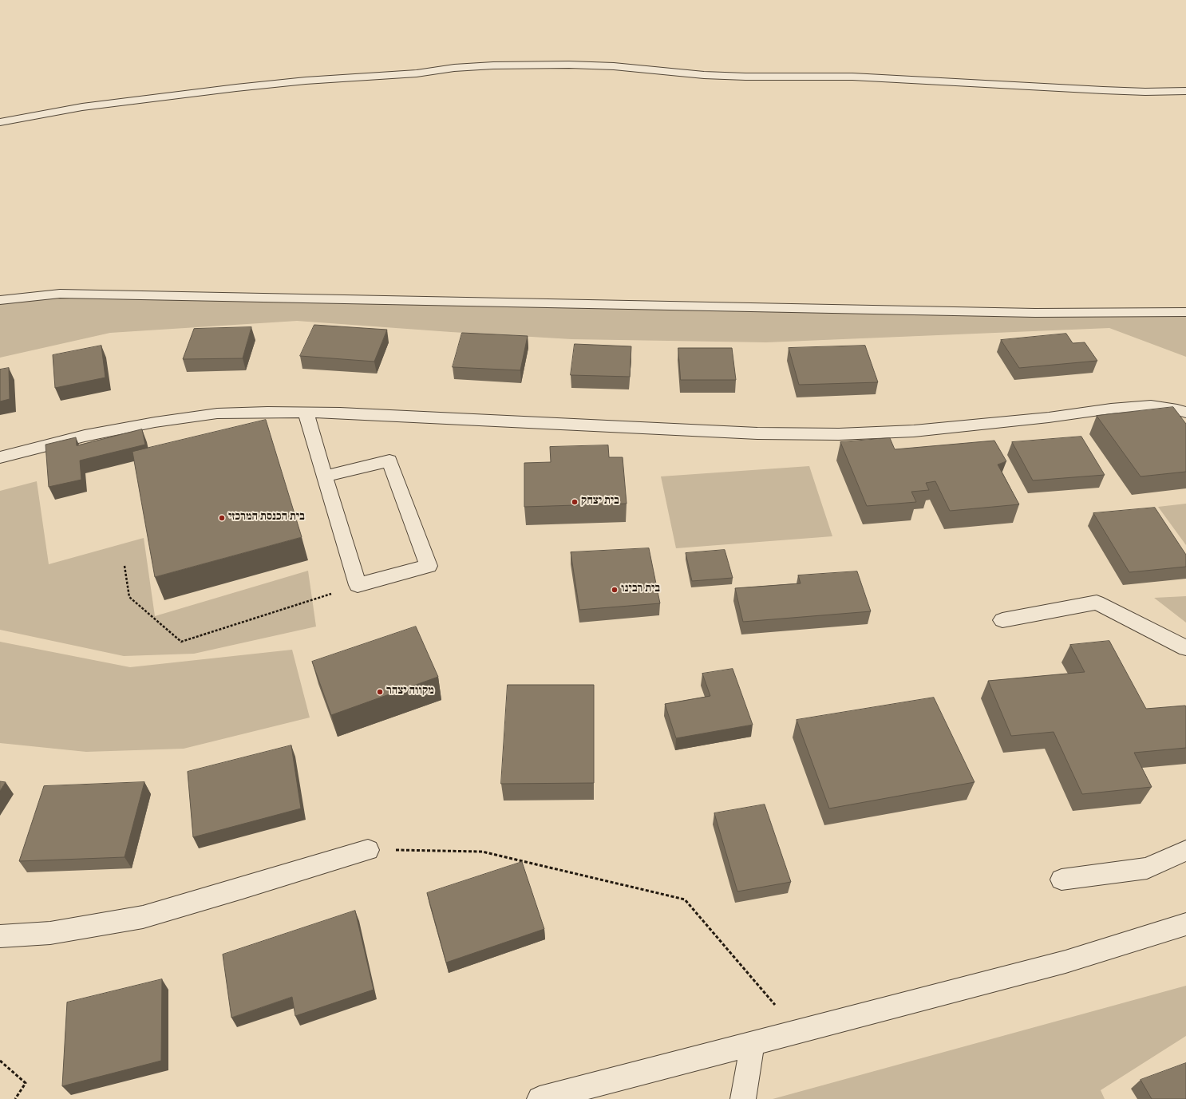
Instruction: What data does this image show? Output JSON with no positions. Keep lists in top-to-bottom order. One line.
{"places":["בית יצחק","בית הכנסת המרכזי","בית רבינו","מקווה יצהר"]}
